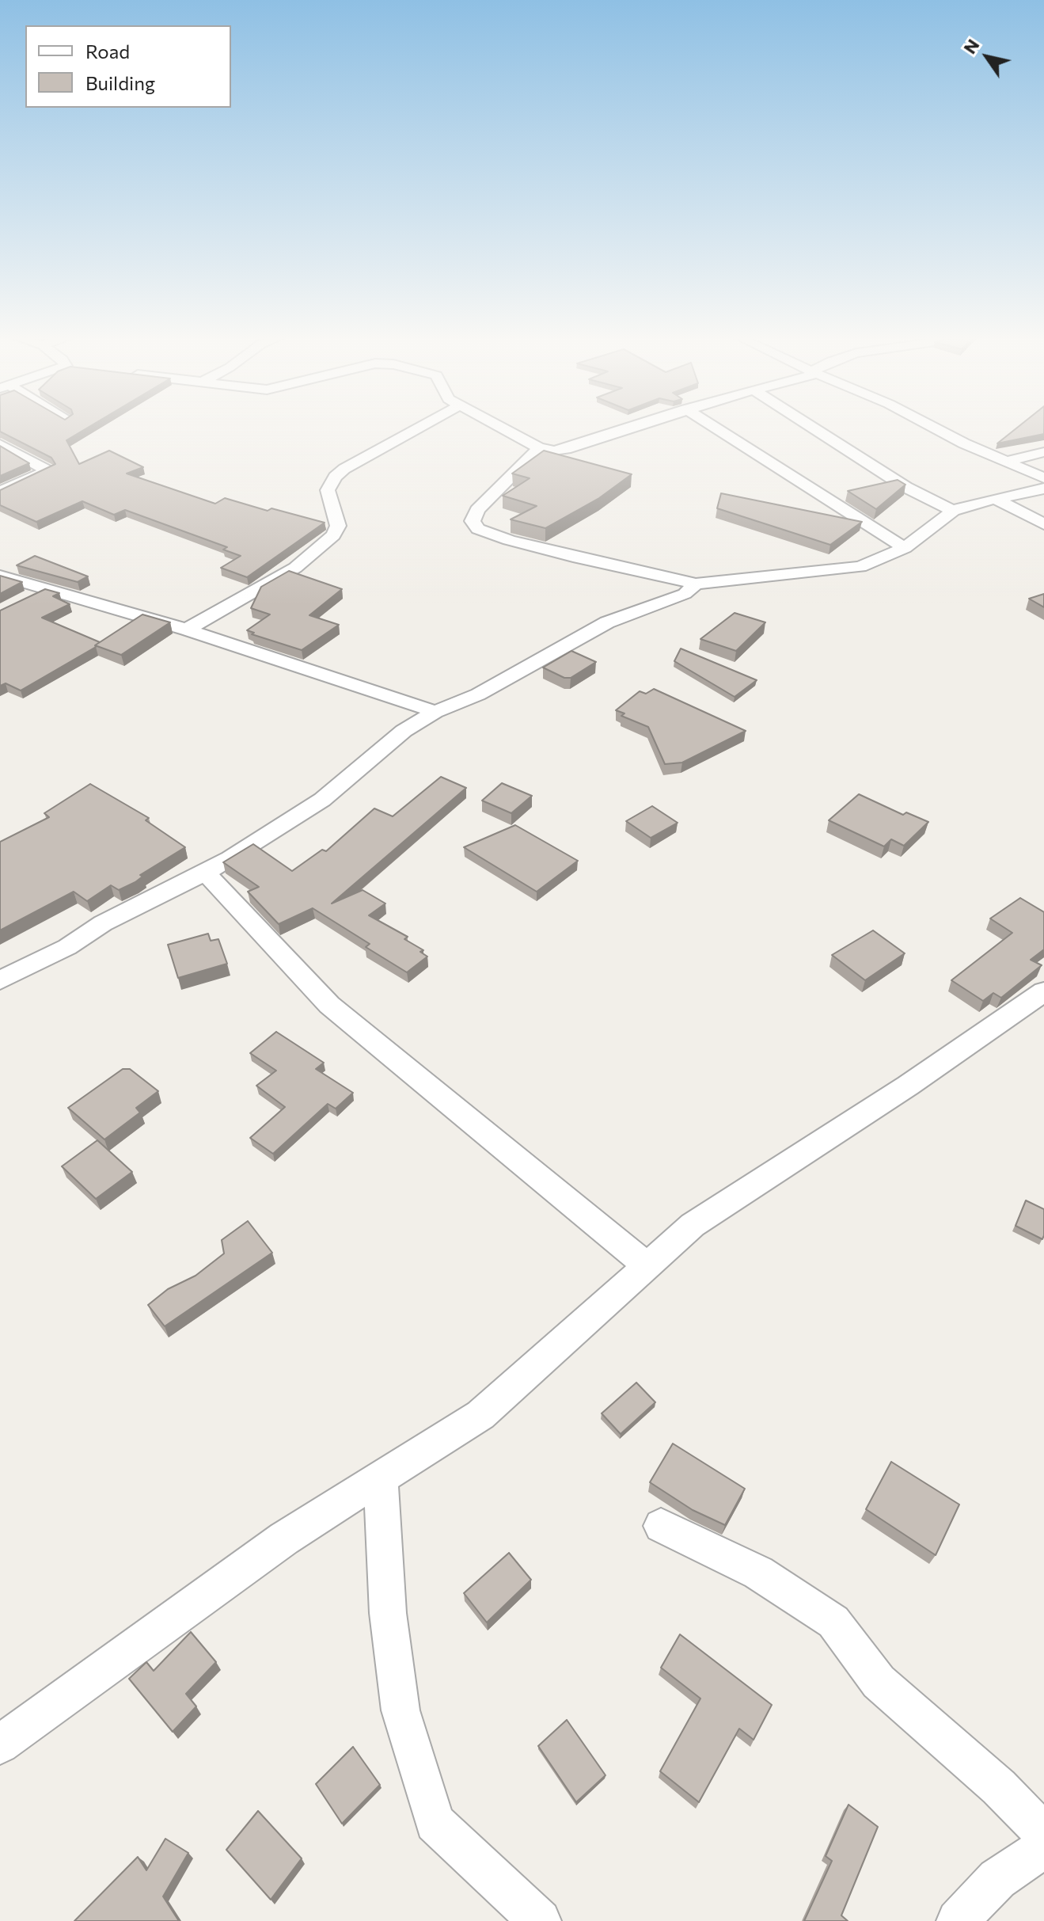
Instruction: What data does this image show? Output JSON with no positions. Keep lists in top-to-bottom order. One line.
{"legend":["Road","Building"],"north":"top left"}
